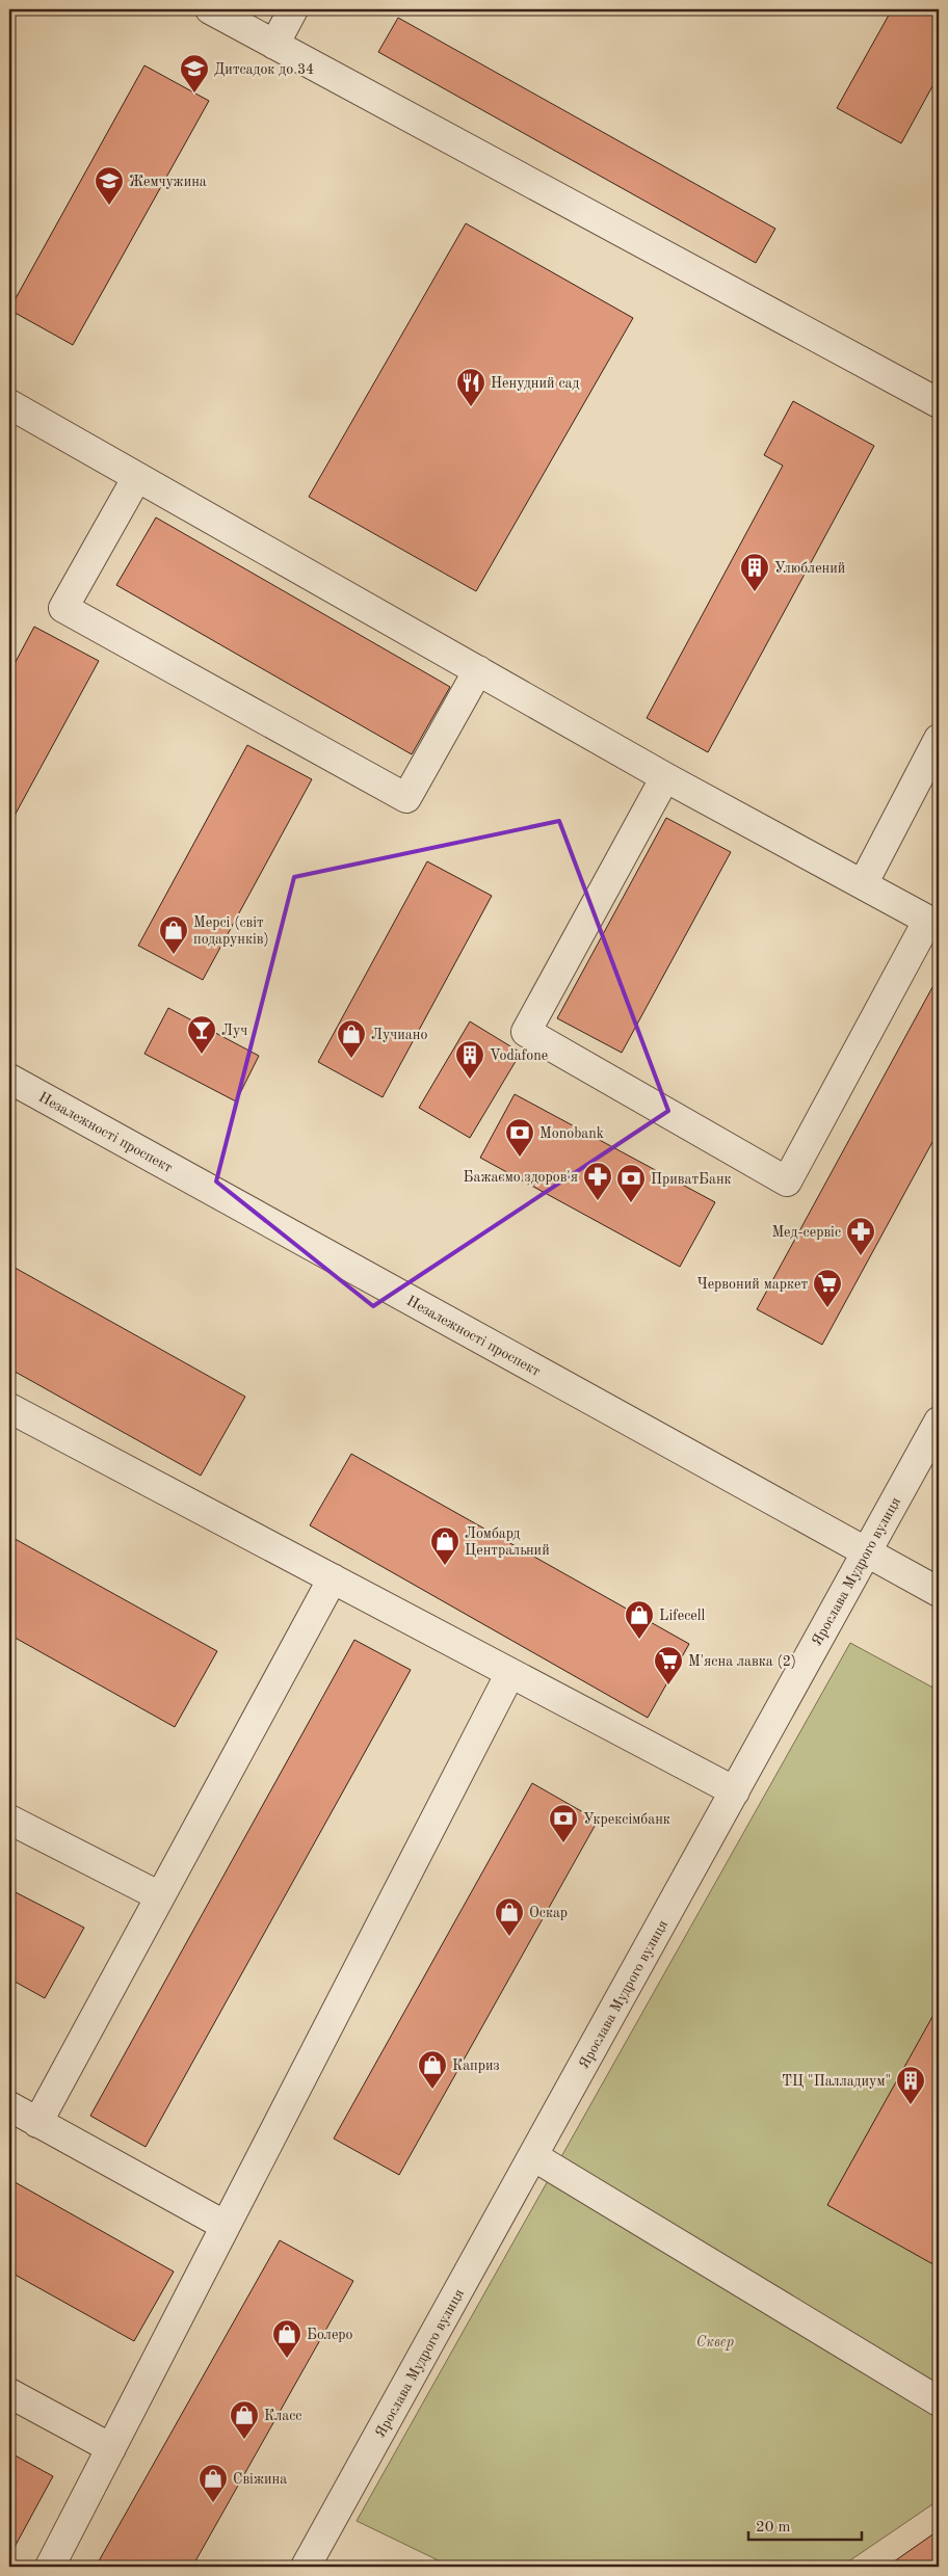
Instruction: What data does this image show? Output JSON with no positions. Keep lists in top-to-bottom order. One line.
{"streets":{"street":["Незалежності проспект","Ярослава Мудрого вулиця"]},"crossings":[["Незалежності проспект","Ярослава Мудрого вулиця"]],"parks":["Сквер"],"places":{"school or university":["Дитсадок до 34","Жемчужина"],"restaurant":["Ненудний сад"],"building":["Улюблений","Vodafone","ТЦ \"Палладиум\""],"shop":["Мерсі (світ подарунків)","Лучиано","Ломбард Центральний","Lifecell","Оскар","Каприз","Болеро","Класс","Свіжина"],"bar":["Луч"],"bank":["Monobank","ПриватБанк","Укрексімбанк"],"pharmacy":["Бажаємо здоров'я","Мед-сервіс"],"supermarket":["Червоний маркет","М'ясна лавка (2)"]},"scale_bar":"20 m"}
